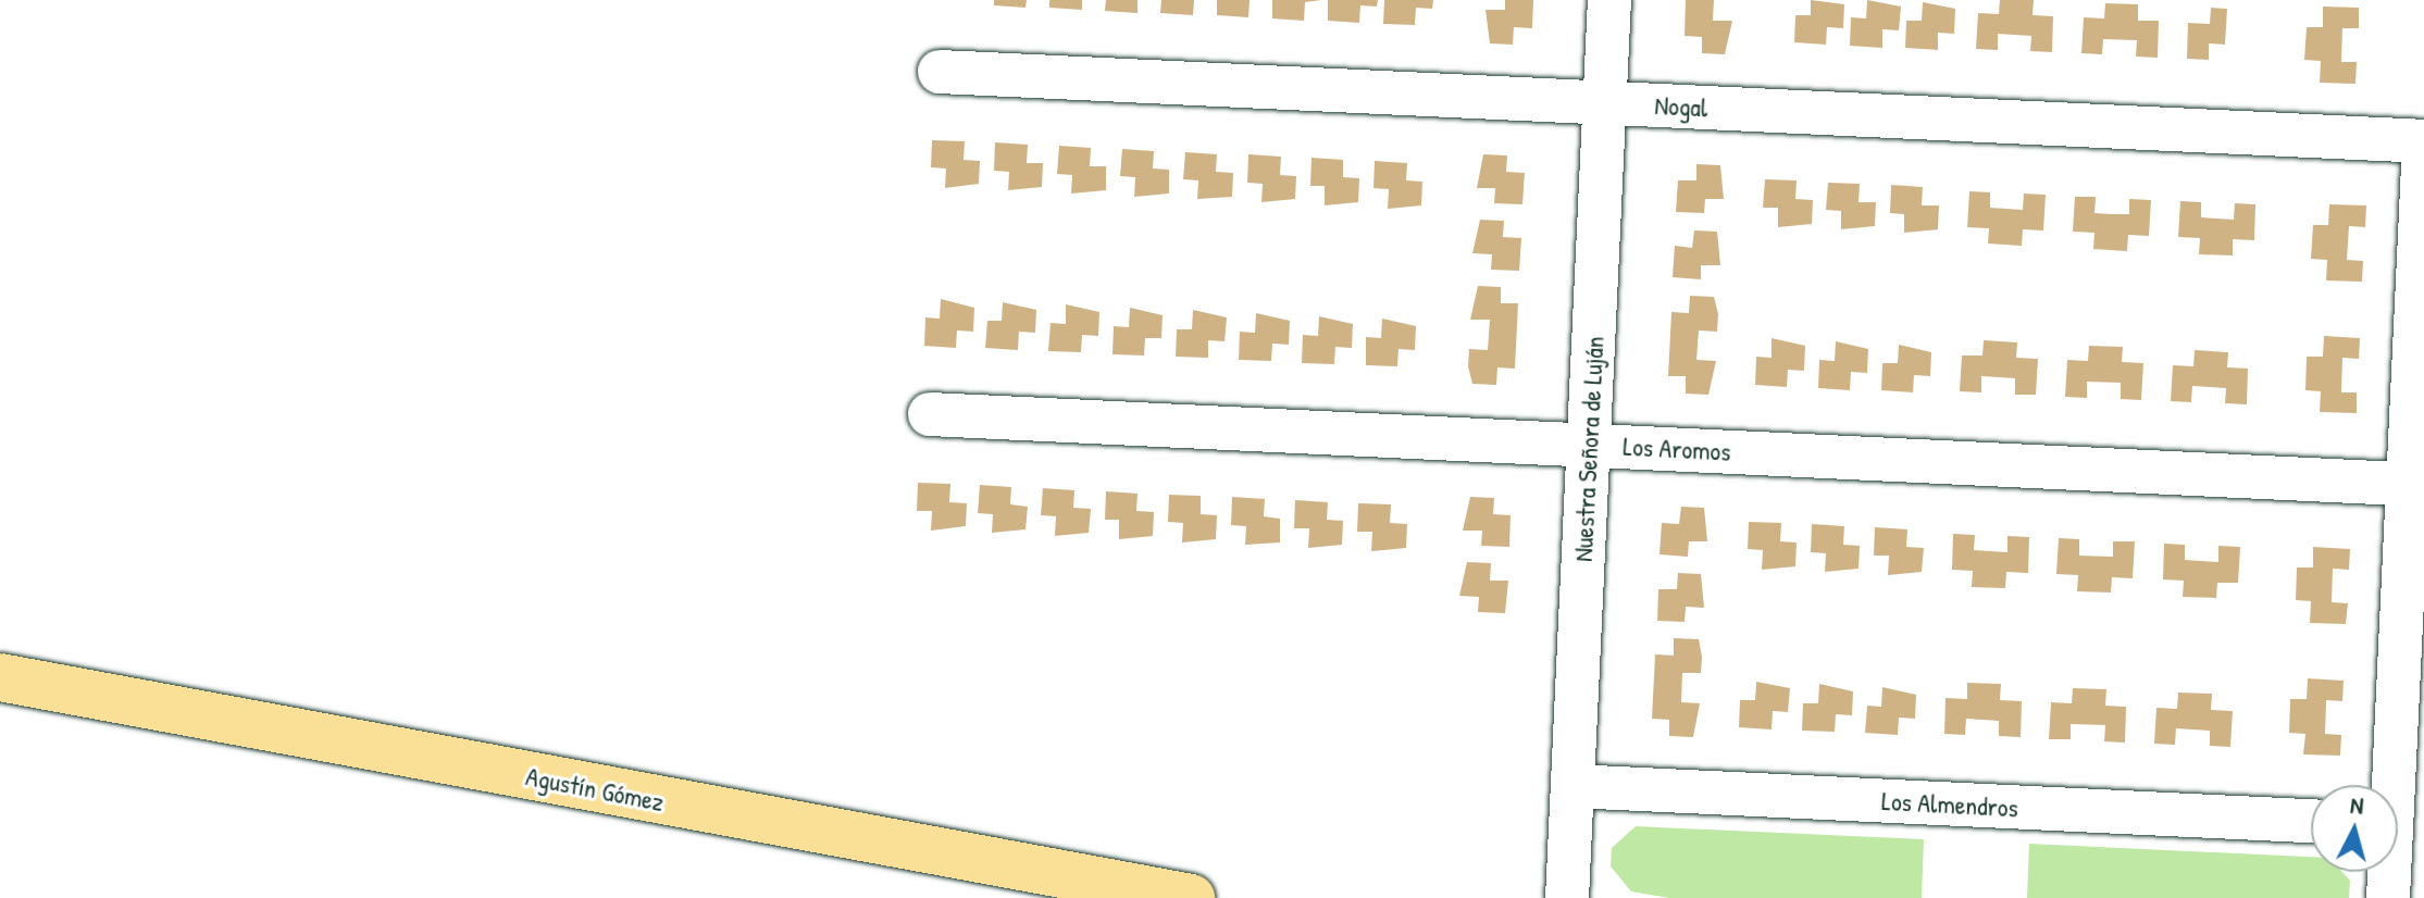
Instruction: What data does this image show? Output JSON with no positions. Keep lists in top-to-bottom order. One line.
{"streets":{"main road":["Agustín Gómez"],"street":["Nogal","Nuestra Señora de Luján","Los Aromos","Los Almendros"]},"crossings":[["Nogal","Nuestra Señora de Luján"],["Nuestra Señora de Luján","Los Aromos"],["Nuestra Señora de Luján","Los Almendros"]],"north":"top"}
